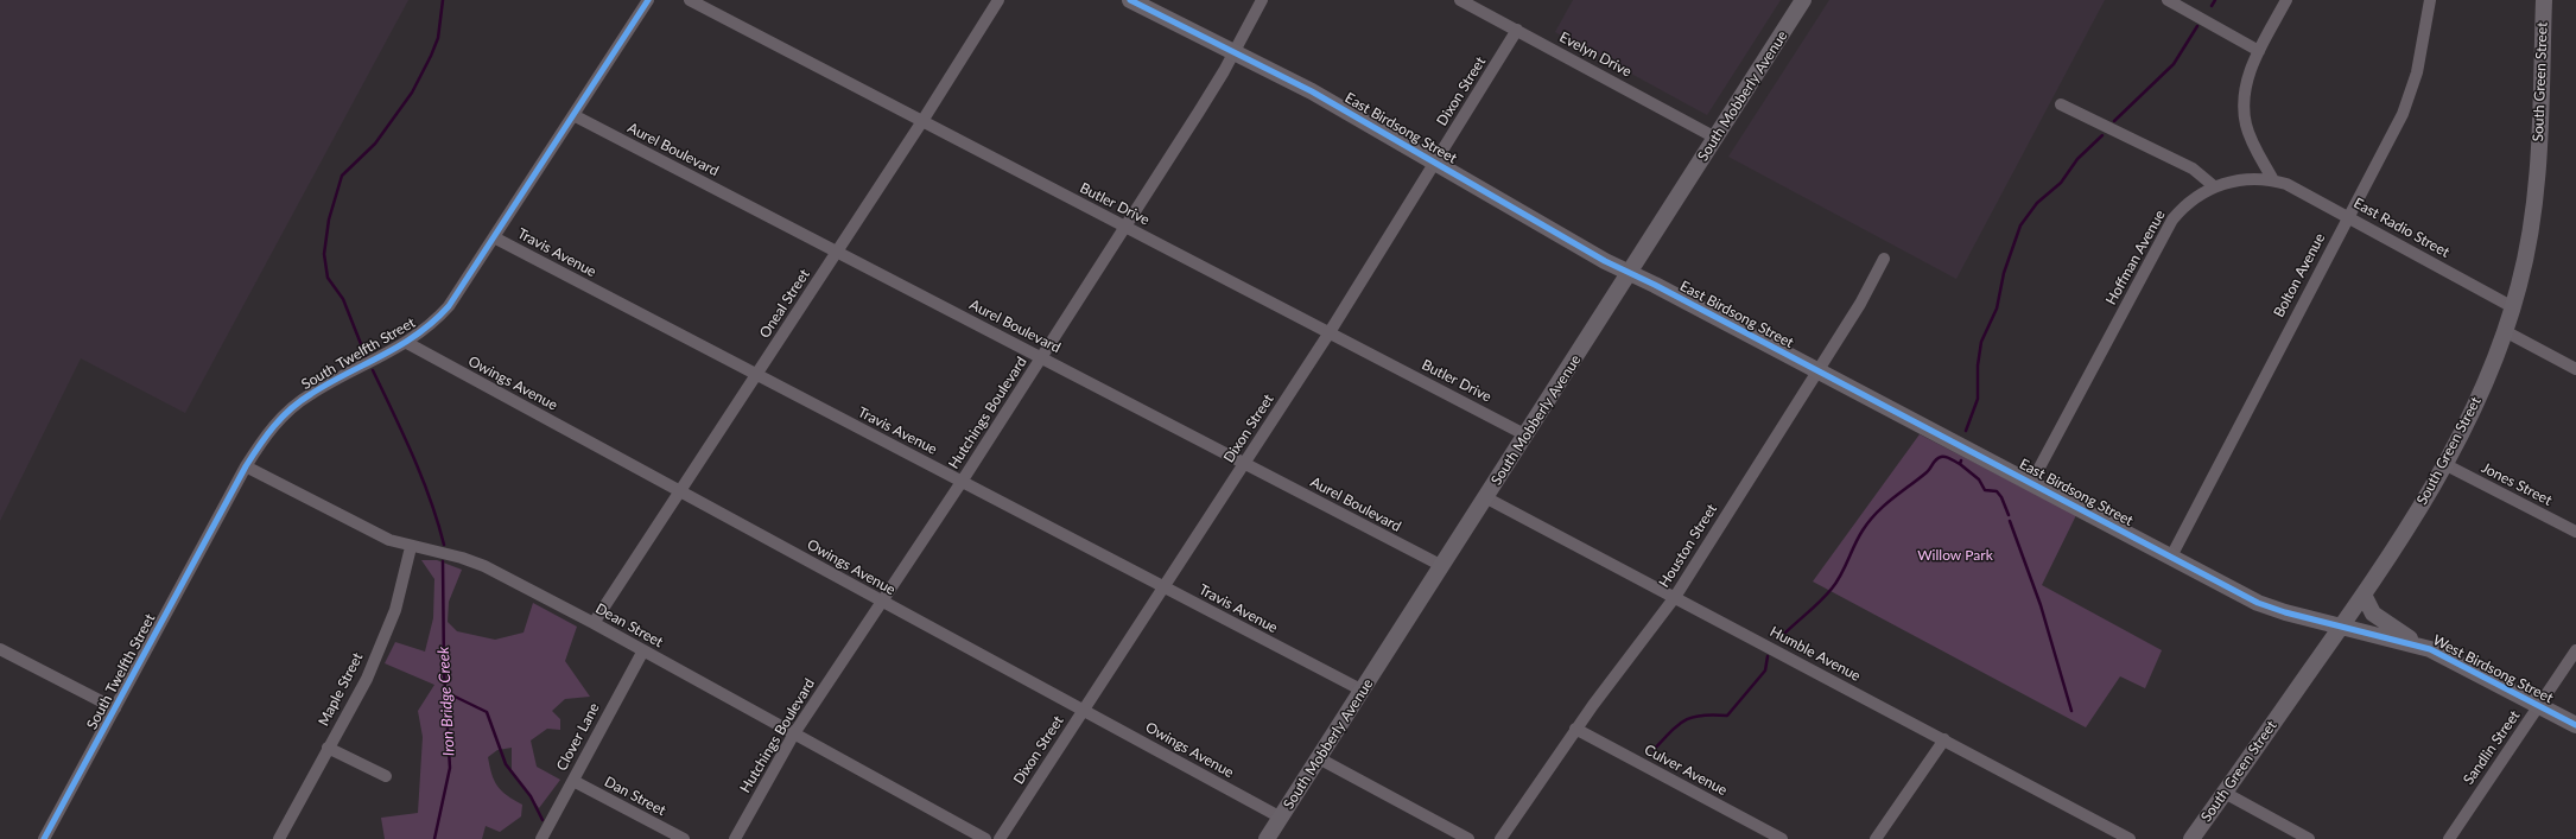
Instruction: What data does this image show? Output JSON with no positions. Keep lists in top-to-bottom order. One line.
{"streets":{"street":["Evelyn Drive","South Green Street","Dixon Street","South Mobberly Avenue","East Birdsong Street","Aurel Boulevard","Butler Drive","East Radio Street","Travis Avenue","Hoffman Avenue","Bolton Avenue","Oneal Street","South Twelfth Street","Owings Avenue","Hutchings Boulevard","Jones Street","Houston Street","Dean Street","Humble Avenue","West Birdsong Street","Maple Street","Clover Lane","Sandlin Street","Culver Avenue","Dan Street"]},"crossings":[["Evelyn Drive","Dixon Street"],["Evelyn Drive","South Mobberly Avenue"],["South Green Street","East Birdsong Street"],["South Green Street","East Radio Street"],["South Green Street","Jones Street"],["South Green Street","West Birdsong Street"],["Dixon Street","East Birdsong Street"],["Dixon Street","Aurel Boulevard"],["Dixon Street","Butler Drive"],["Dixon Street","Travis Avenue"],["Dixon Street","Owings Avenue"],["South Mobberly Avenue","East Birdsong Street"],["South Mobberly Avenue","Aurel Boulevard"],["South Mobberly Avenue","Butler Drive"],["South Mobberly Avenue","Travis Avenue"],["South Mobberly Avenue","Owings Avenue"],["South Mobberly Avenue","Humble Avenue"],["East Birdsong Street","Hoffman Avenue"],["East Birdsong Street","Bolton Avenue"],["East Birdsong Street","Hutchings Boulevard"],["East Birdsong Street","Houston Street"],["East Birdsong Street","West Birdsong Street"],["Aurel Boulevard","Oneal Street"],["Aurel Boulevard","South Twelfth Street"],["Aurel Boulevard","Hutchings Boulevard"],["Butler Drive","Oneal Street"],["Butler Drive","Hutchings Boulevard"],["East Radio Street","Hoffman Avenue"],["East Radio Street","Bolton Avenue"],["Travis Avenue","Oneal Street"],["Travis Avenue","South Twelfth Street"],["Travis Avenue","Hutchings Boulevard"],["Oneal Street","Owings Avenue"],["Oneal Street","Dean Street"],["South Twelfth Street","Owings Avenue"],["South Twelfth Street","Dean Street"],["Owings Avenue","Hutchings Boulevard"],["Hutchings Boulevard","Dean Street"],["Houston Street","Humble Avenue"],["Houston Street","Culver Avenue"],["Dean Street","Maple Street"],["Dean Street","Clover Lane"],["West Birdsong Street","Sandlin Street"],["Clover Lane","Dan Street"]],"water":["Iron Bridge Creek"],"parks":["Willow Park"]}
